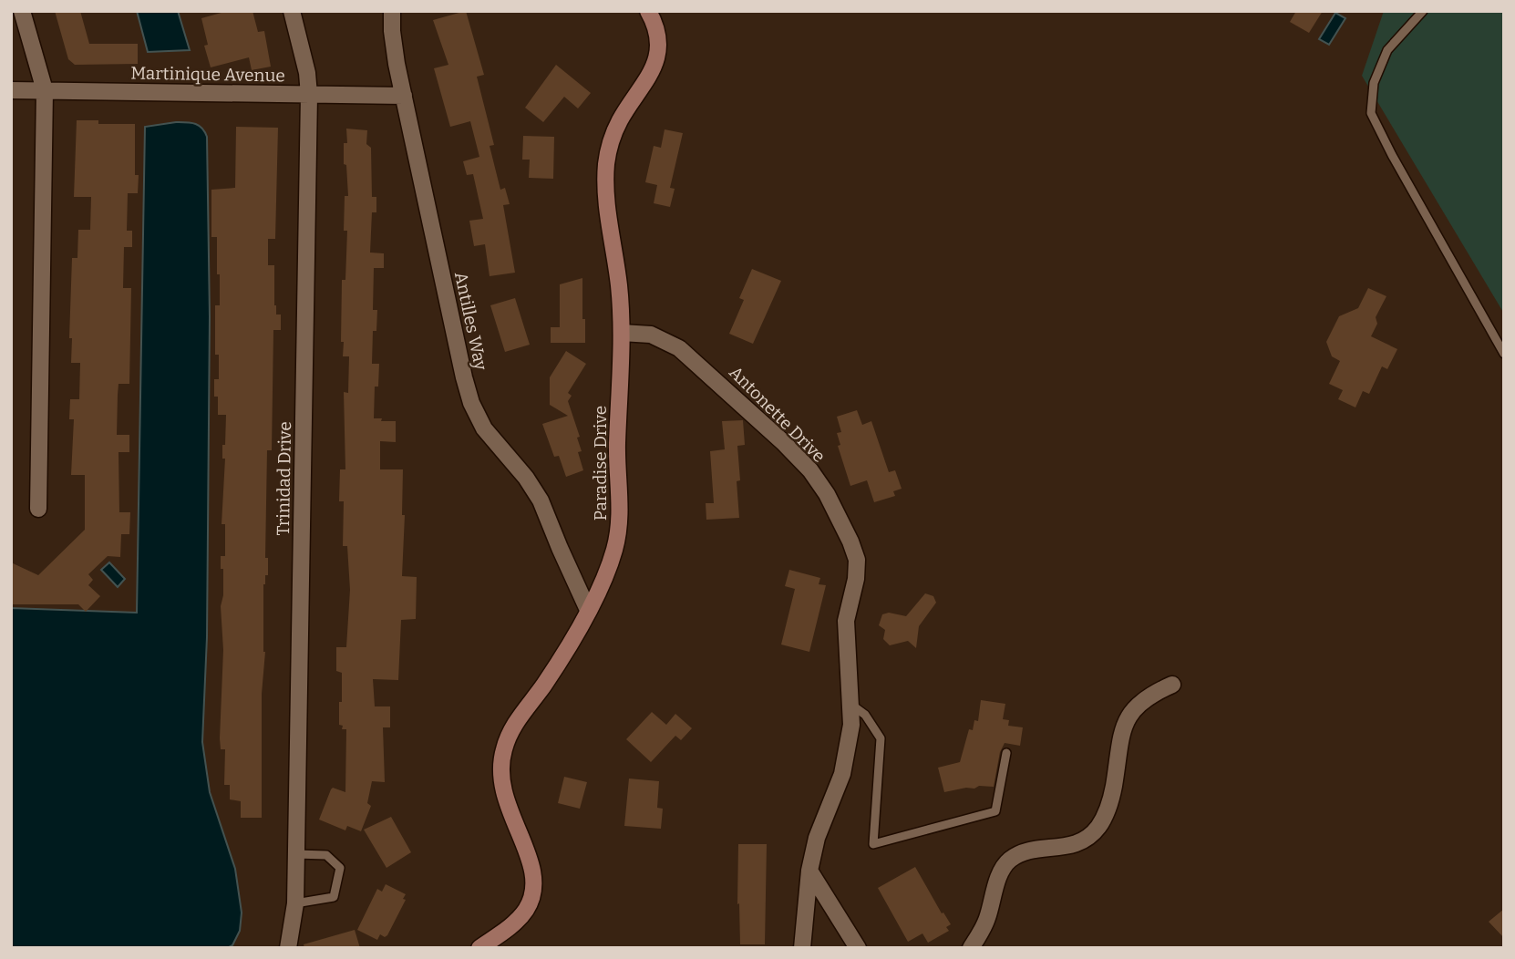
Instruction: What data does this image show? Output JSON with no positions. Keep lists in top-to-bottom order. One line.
{"streets":{"street":["Martinique Avenue","Antilles Way","Antonette Drive","Paradise Drive","Trinidad Drive"]},"crossings":[["Martinique Avenue","Antilles Way"],["Martinique Avenue","Trinidad Drive"],["Antilles Way","Paradise Drive"],["Antonette Drive","Paradise Drive"]]}
